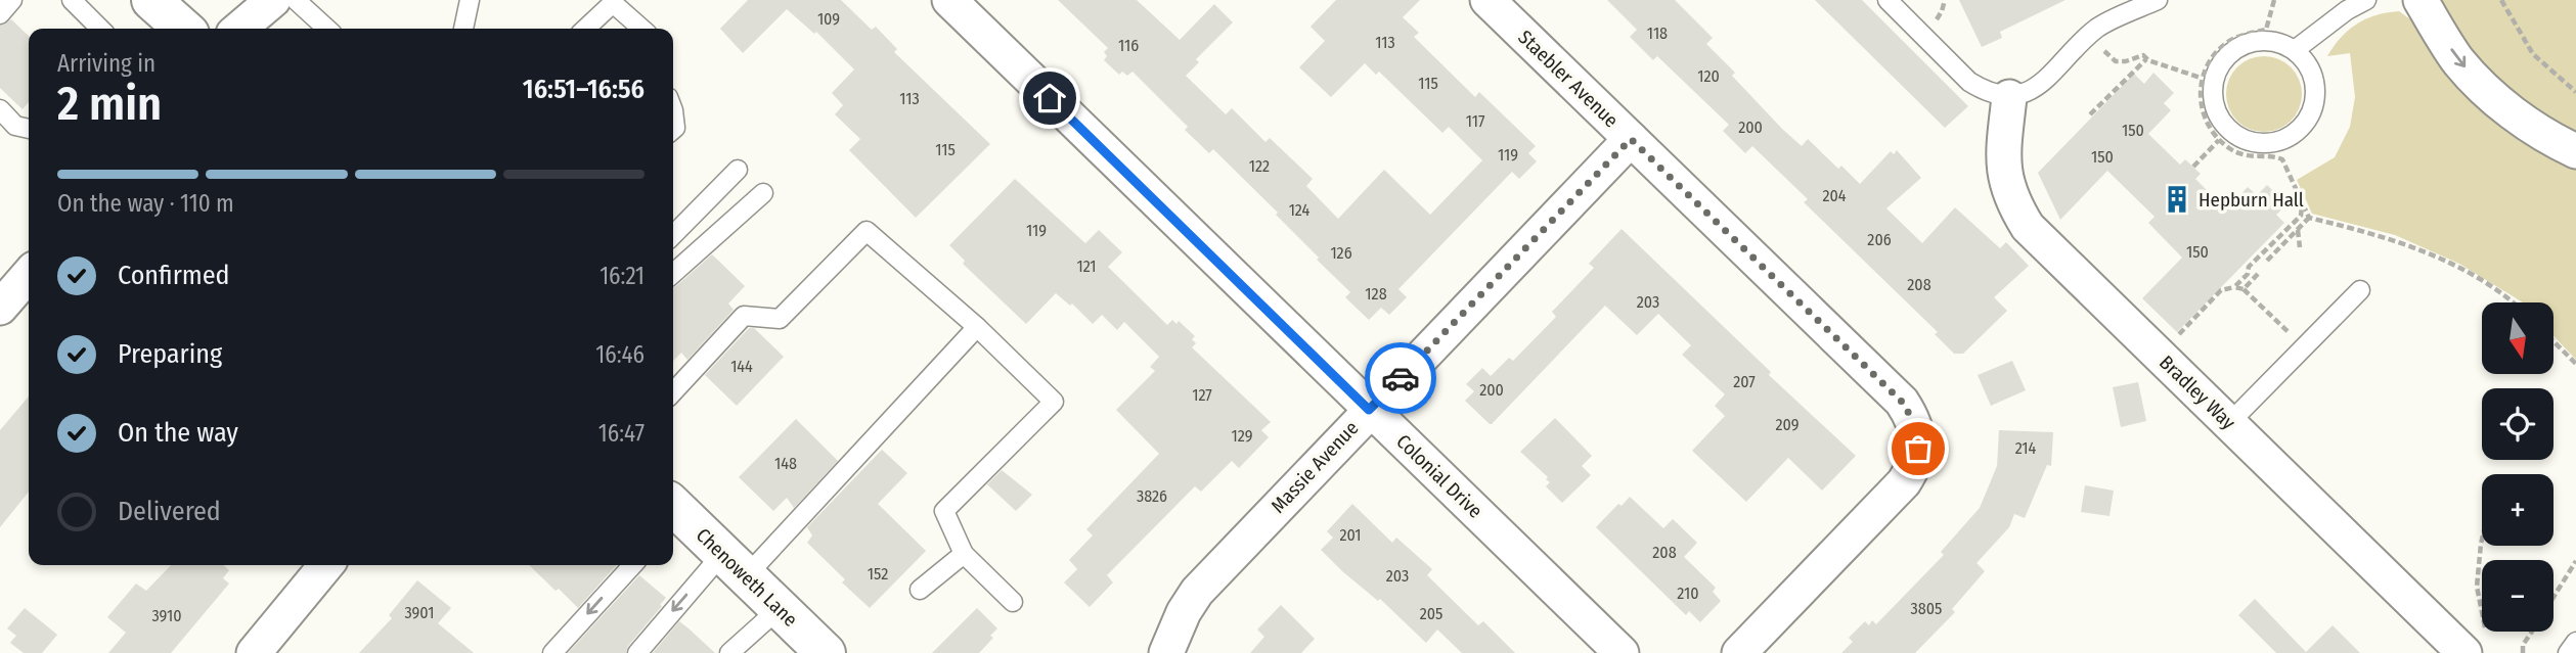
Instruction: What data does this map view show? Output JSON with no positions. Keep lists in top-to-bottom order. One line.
{"streets":{"main road":["Chenoweth Lane"],"street":["Staebler Avenue","Bradley Way","Massie Avenue","Colonial Drive"]},"crossings":[["Staebler Avenue","Massie Avenue"],["Massie Avenue","Colonial Drive"]],"places":{"building":["Hepburn Hall"]},"house_numbers":["109","118","113","116","120","115","113","117","200","150","115","119","150","122","204","124","119","206","150","126","121","208","128","203","144","207","200","127","209","129","214","148","3826","201","208","152","203","210","3805","3901","205","3910"],"north":"bottom","page":{"heading":["2 min","Arriving in","16:51–16:56"],"bar":"On the way · 110 m","list":[["Confirmed","16:21"],["Preparing","16:46"],["On the way","16:47"],"Delivered"],"map_buttons":["+","−"]}}
